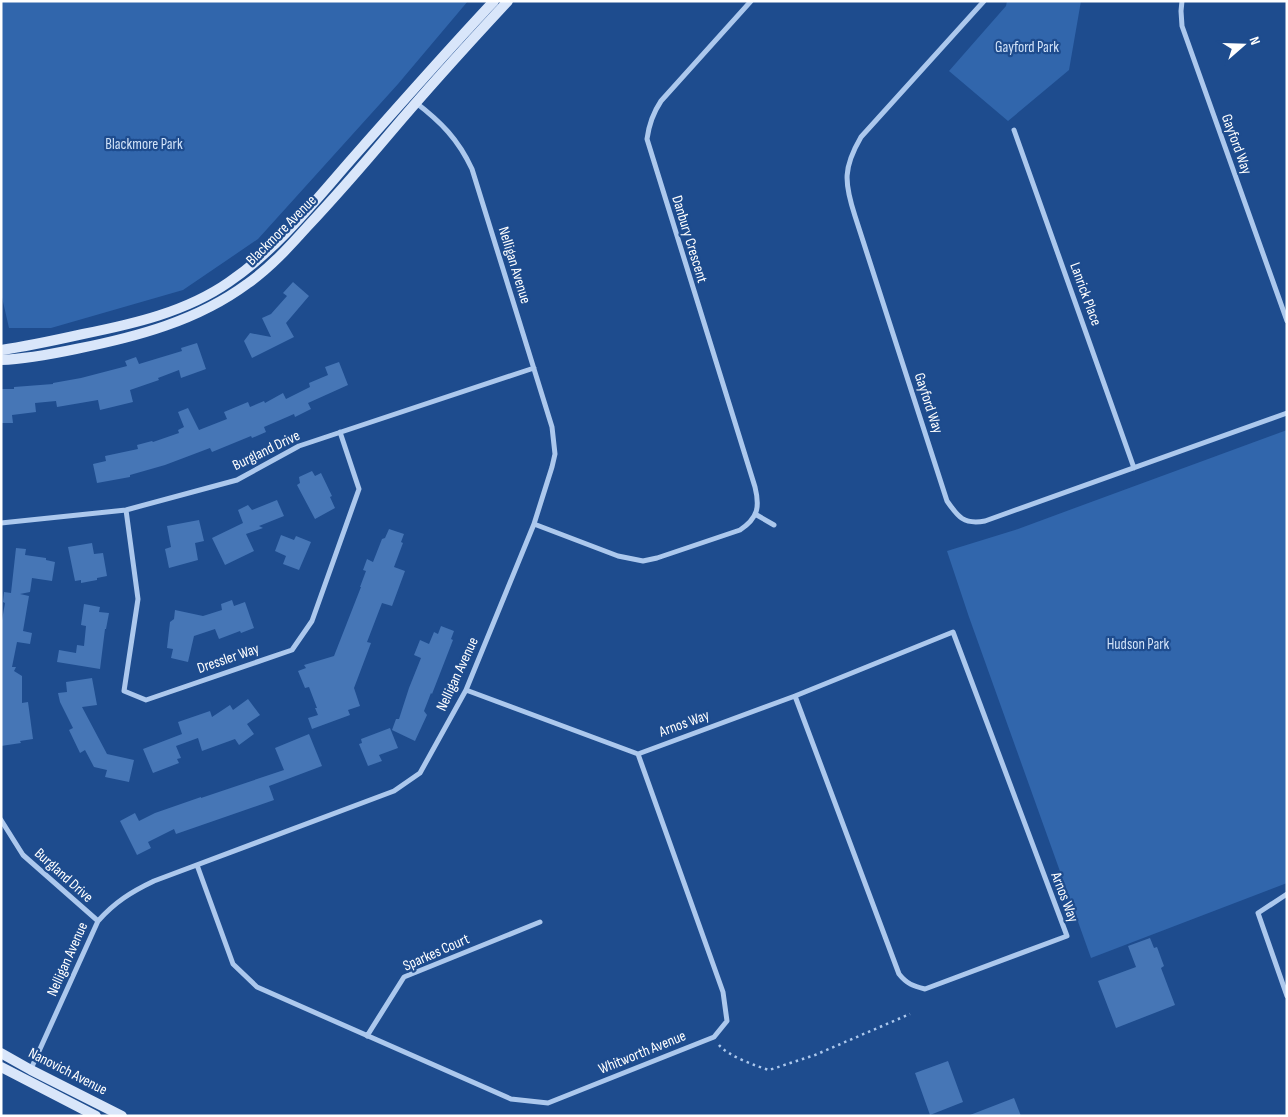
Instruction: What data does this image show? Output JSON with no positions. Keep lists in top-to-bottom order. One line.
{"streets":{"street":["Gayford Way","Blackmore Avenue","Danbury Crescent","Nelligan Avenue","Lanrick Place","Burgland Drive","Dressler Way","Arnos Way","Sparkes Court","Whitworth Avenue","Nanovich Avenue"]},"crossings":[["Gayford Way","Lanrick Place"],["Blackmore Avenue","Nelligan Avenue"],["Nelligan Avenue","Burgland Drive"],["Nelligan Avenue","Whitworth Avenue"],["Nelligan Avenue","Nanovich Avenue"],["Burgland Drive","Dressler Way"],["Sparkes Court","Whitworth Avenue"]],"parks":["Gayford Park","Blackmore Park","Hudson Park"],"north":"right"}
